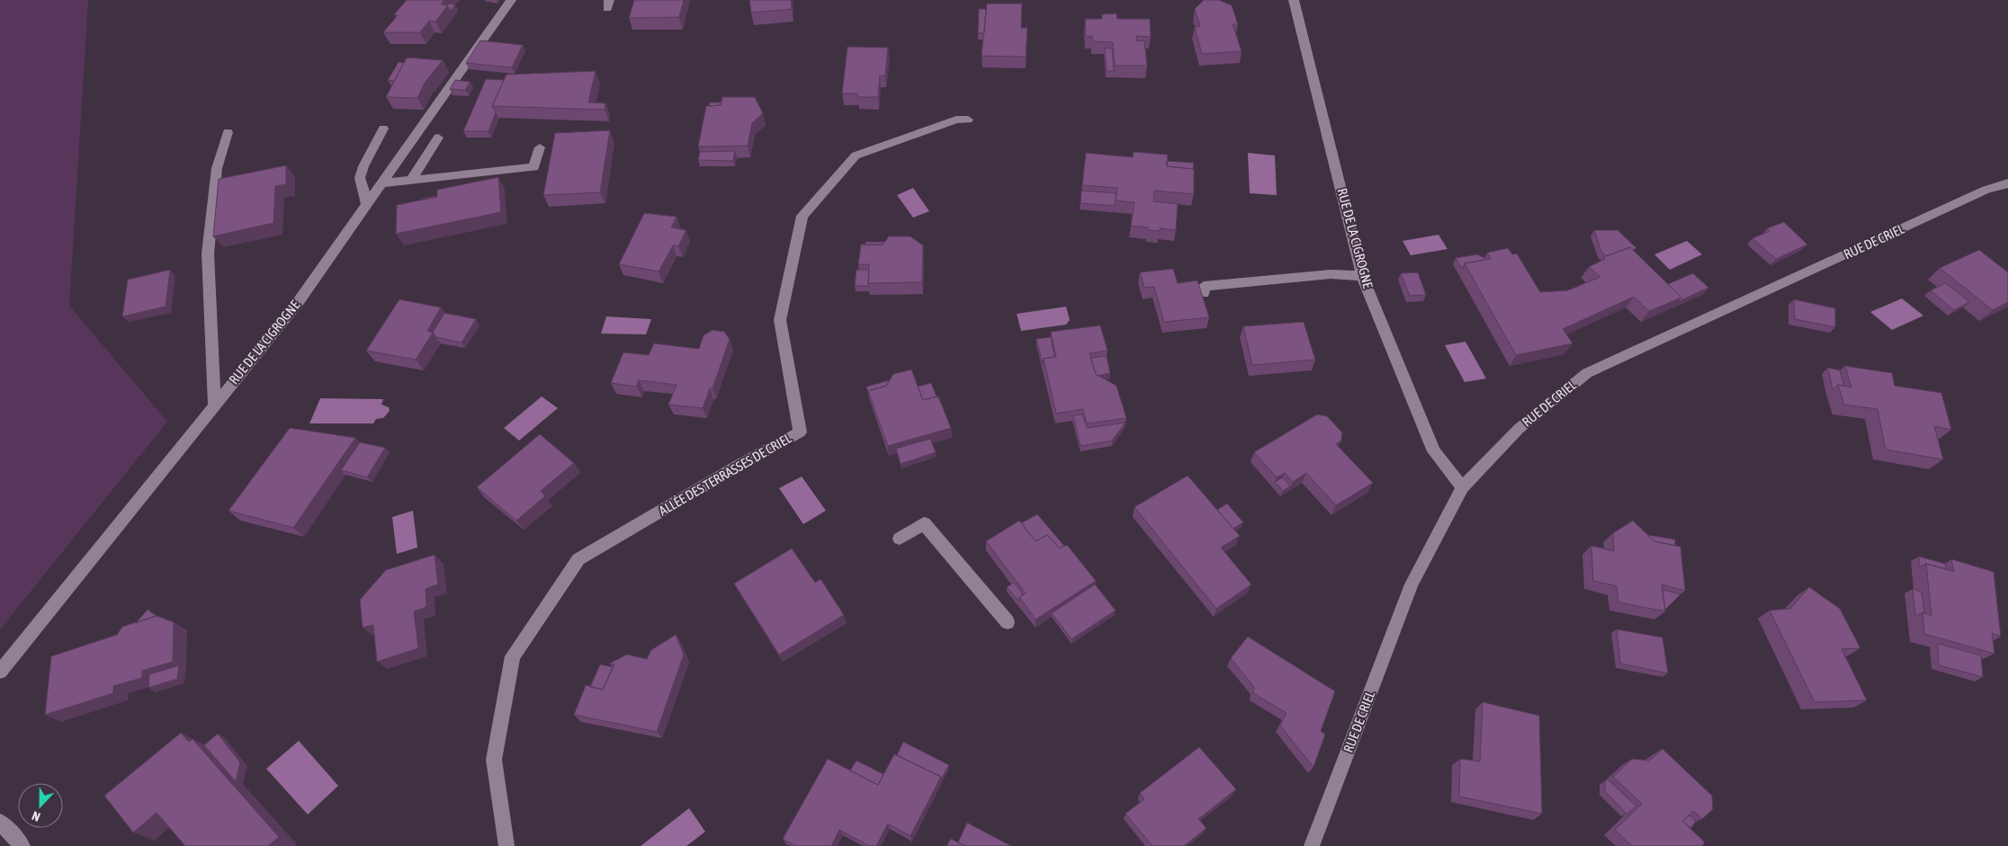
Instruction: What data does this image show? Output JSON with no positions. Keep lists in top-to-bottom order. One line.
{"streets":{"street":["RUE DE LA CIGROGNE","RUE DE CRIEL","ALLÉE DES TERRASSES DE CRIEL"]},"crossings":[["RUE DE LA CIGROGNE","RUE DE CRIEL"]],"north":"bottom"}
